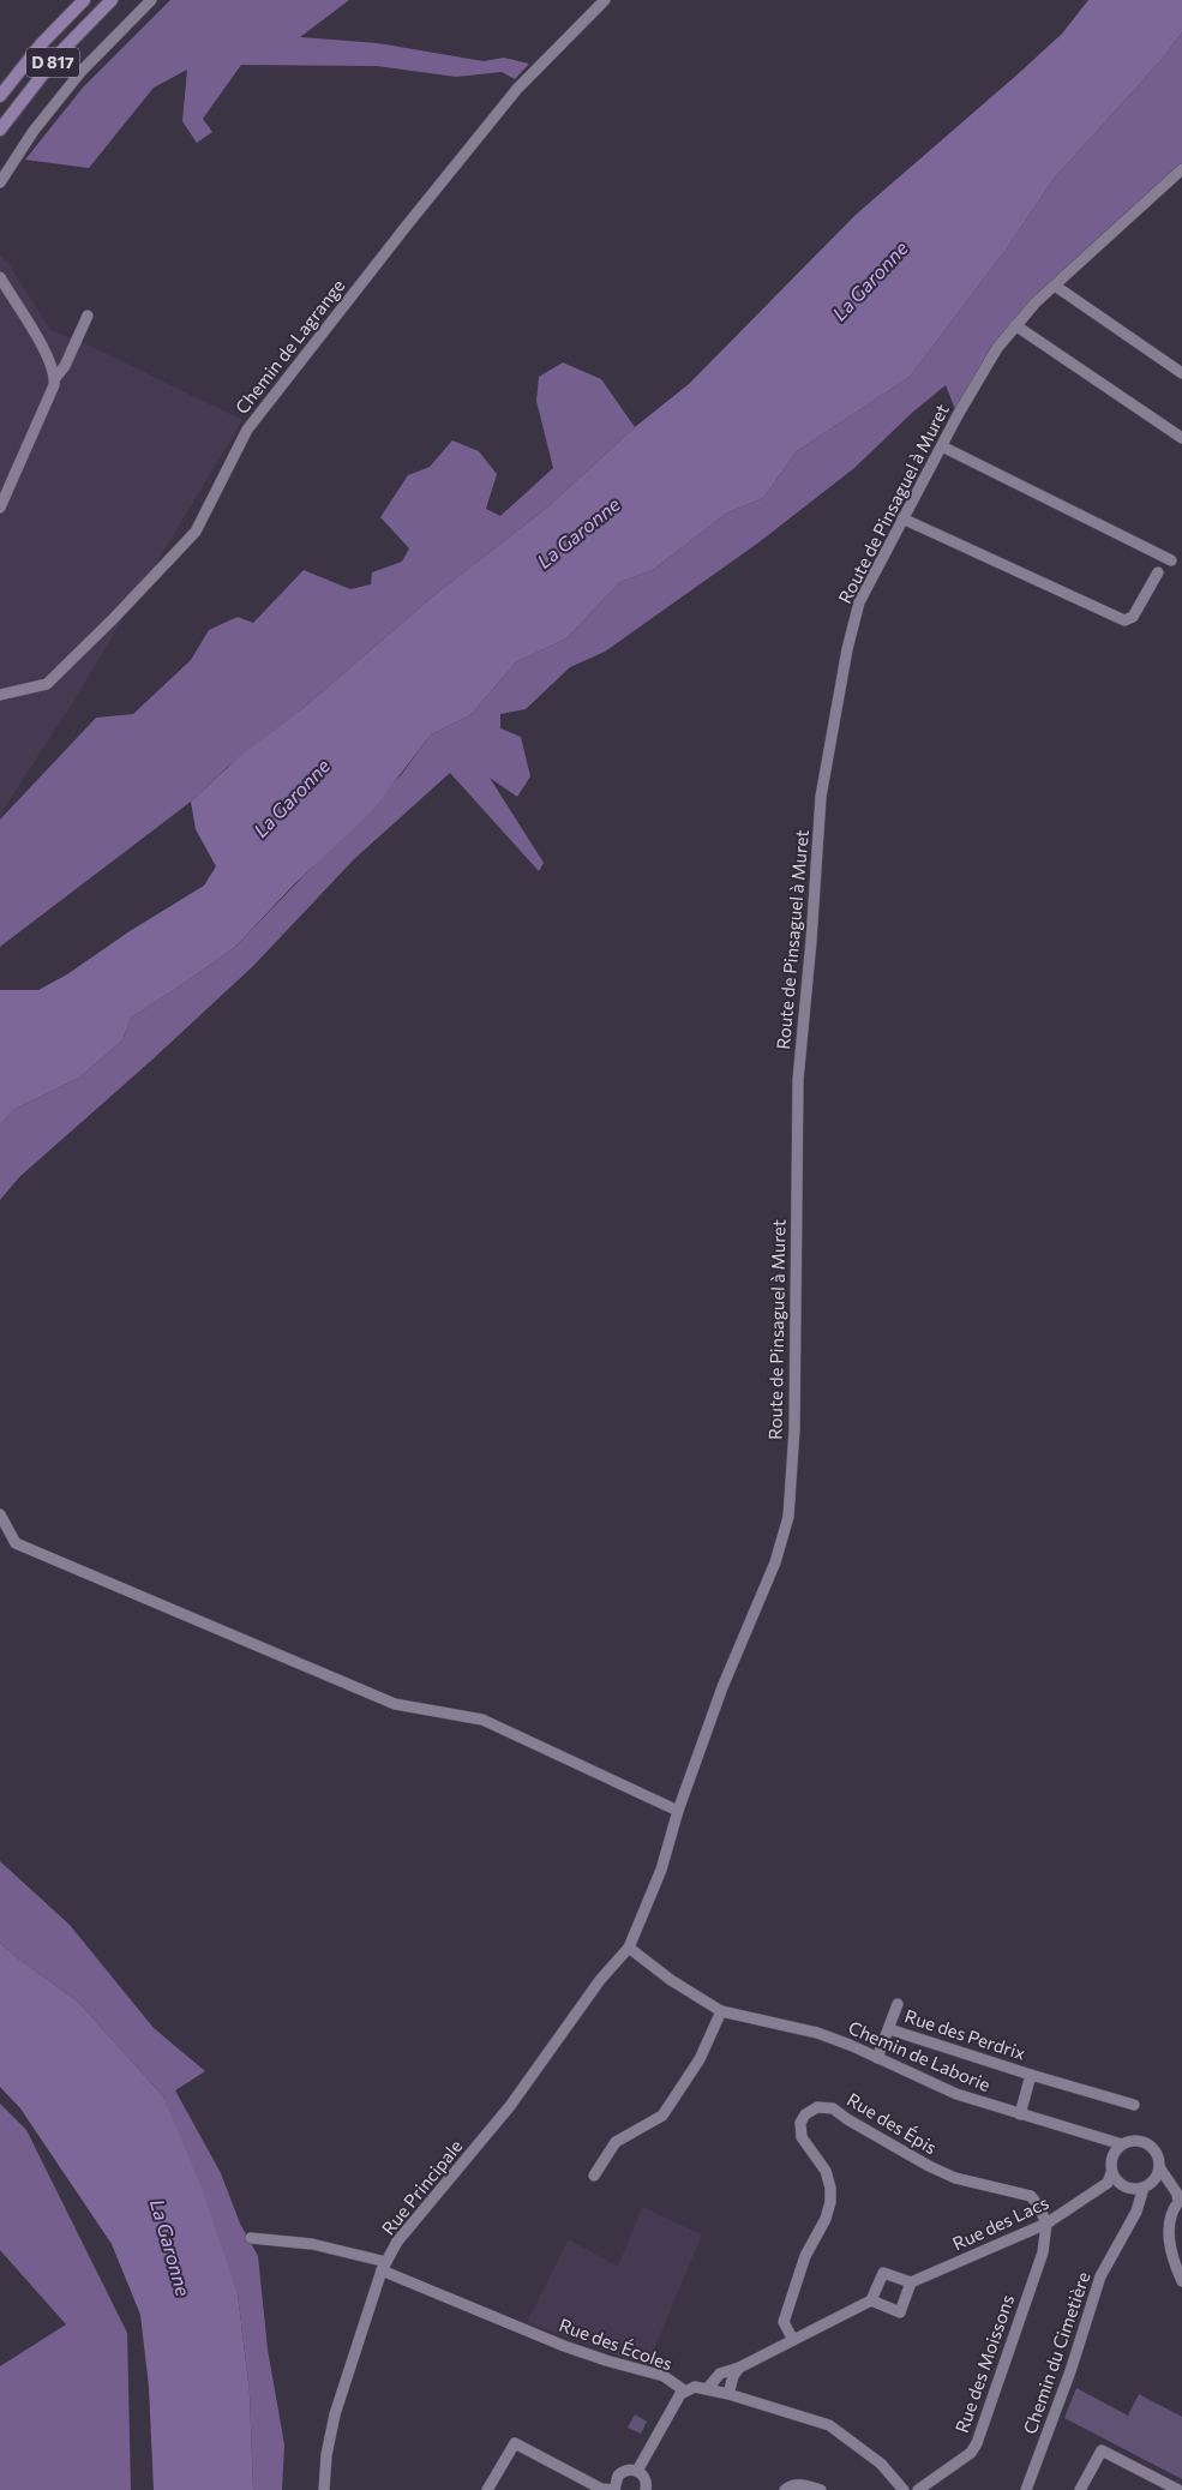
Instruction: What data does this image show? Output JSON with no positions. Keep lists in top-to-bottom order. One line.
{"streets":{"main road":["D 817"],"street":["Chemin de Lagrange","Route de Pinsaguel à Muret","Rue des Perdrix","Chemin de Laborie","Rue des Épis","Rue Principale","Rue des Lacs","Rue des Écoles","Chemin du Cimetière","Rue des Moissons"]},"crossings":[["Route de Pinsaguel à Muret","Chemin de Laborie"],["Route de Pinsaguel à Muret","Rue Principale"],["Rue des Perdrix","Chemin de Laborie"],["Chemin de Laborie","Rue Principale"],["Chemin de Laborie","Rue des Lacs"],["Chemin de Laborie","Chemin du Cimetière"],["Rue des Épis","Rue des Lacs"],["Rue des Épis","Rue des Moissons"],["Rue Principale","Rue des Écoles"],["Rue des Lacs","Chemin du Cimetière"],["Rue des Lacs","Rue des Moissons"]],"water":["La Garonne"]}
